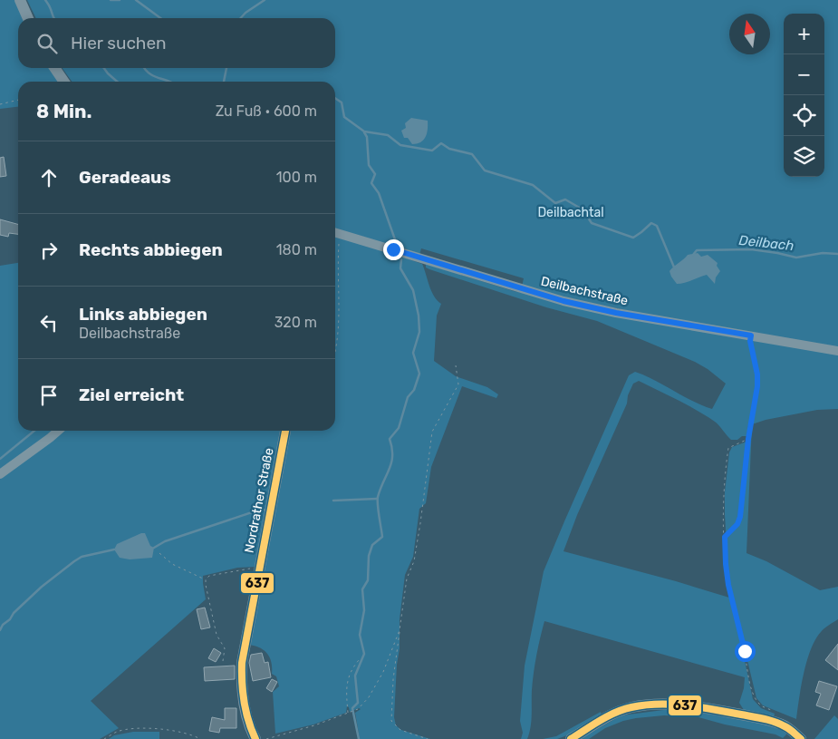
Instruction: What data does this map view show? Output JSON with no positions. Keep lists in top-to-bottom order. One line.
{"streets":{"main road":["Nordrather Straße"],"street":["Deilbachstraße"]},"water":["Deilbach"],"parks":["Deilbachtal"],"lines":["transit line 637"],"north":"top","page":{"map_buttons":["+","−"],"search":"Hier suchen","heading":["8 Min.","Zu Fuß · 600 m"],"list":[["Geradeaus","100 m"],["Rechts abbiegen","180 m"],["Links abbiegen","Deilbachstraße","320 m"],"Ziel erreicht"]}}
